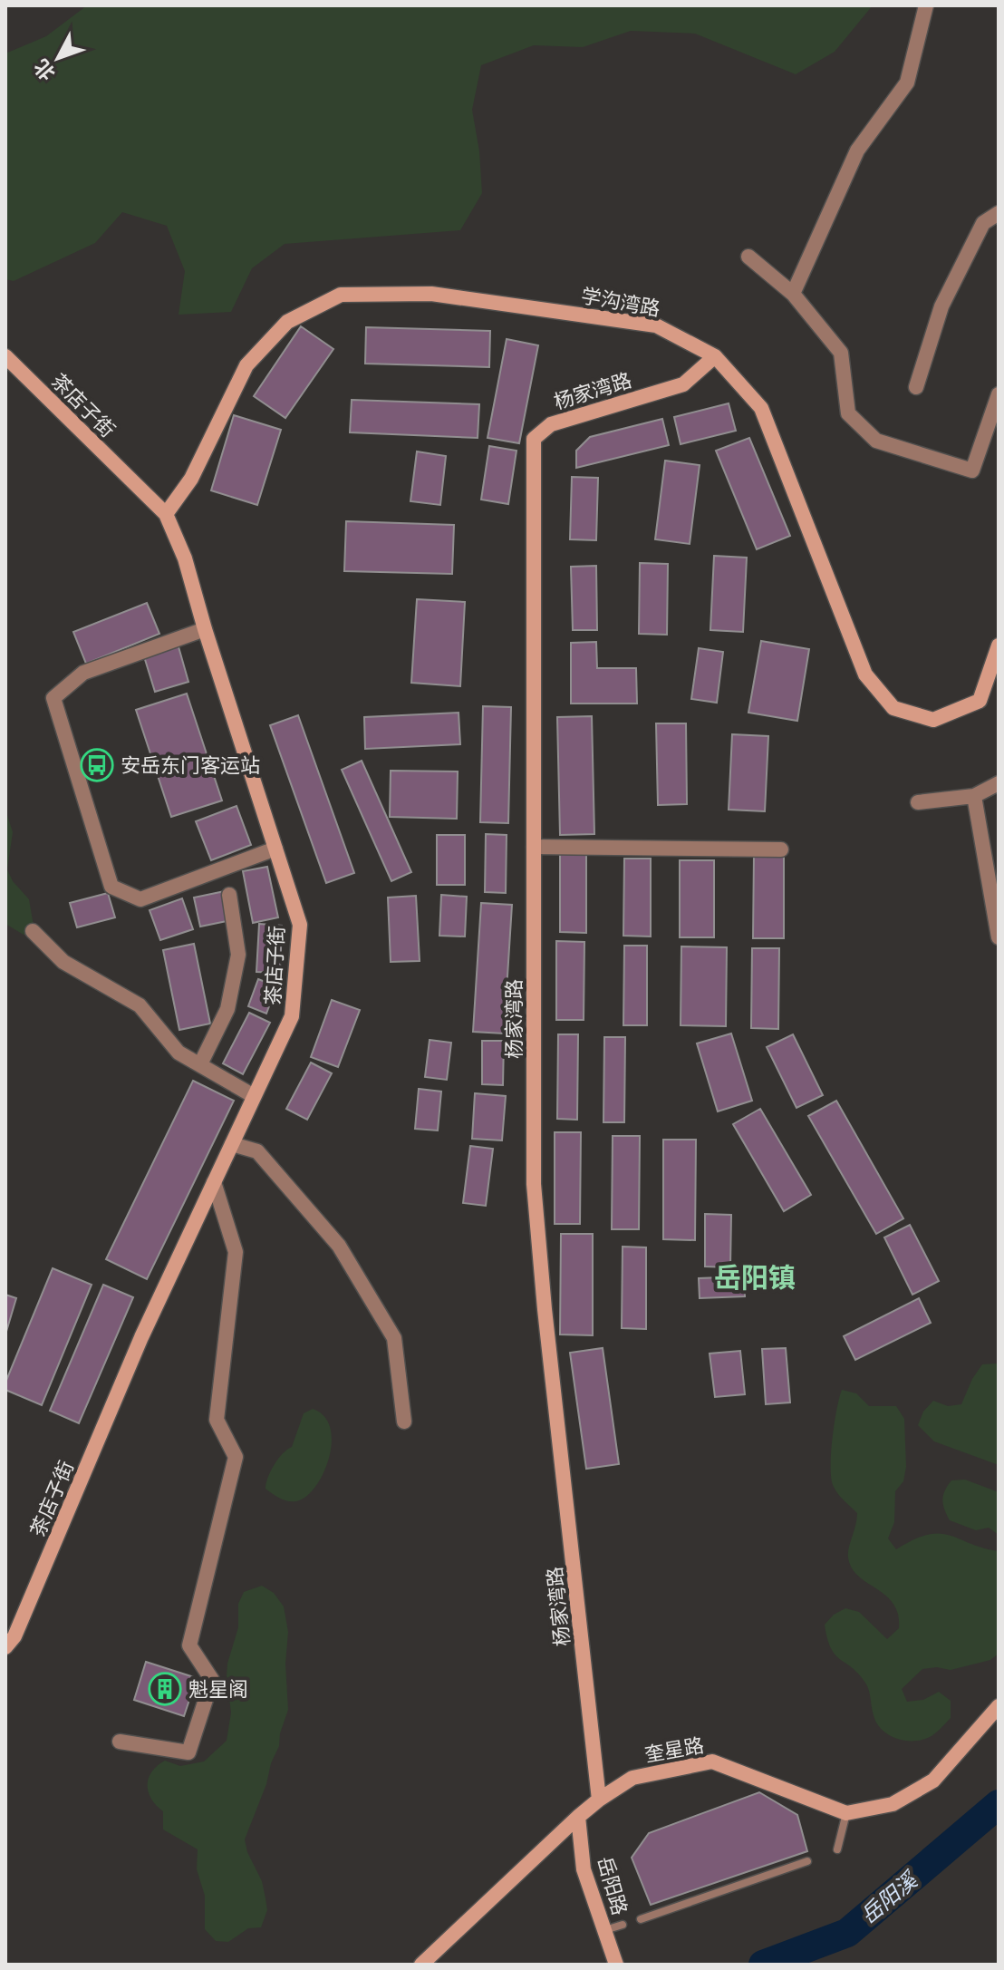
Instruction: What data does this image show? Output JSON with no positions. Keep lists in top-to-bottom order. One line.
{"streets":{"street":["学沟湾路","杨家湾路","茶店子街","奎星路","岳阳路"]},"crossings":[["学沟湾路","杨家湾路"],["学沟湾路","茶店子街"],["杨家湾路","奎星路"],["奎星路","岳阳路"]],"districts":["岳阳镇"],"water":["岳阳溪"],"places":{"bus stop":["安岳东门客运站"],"building":["魁星阁"]},"north":"bottom left"}
